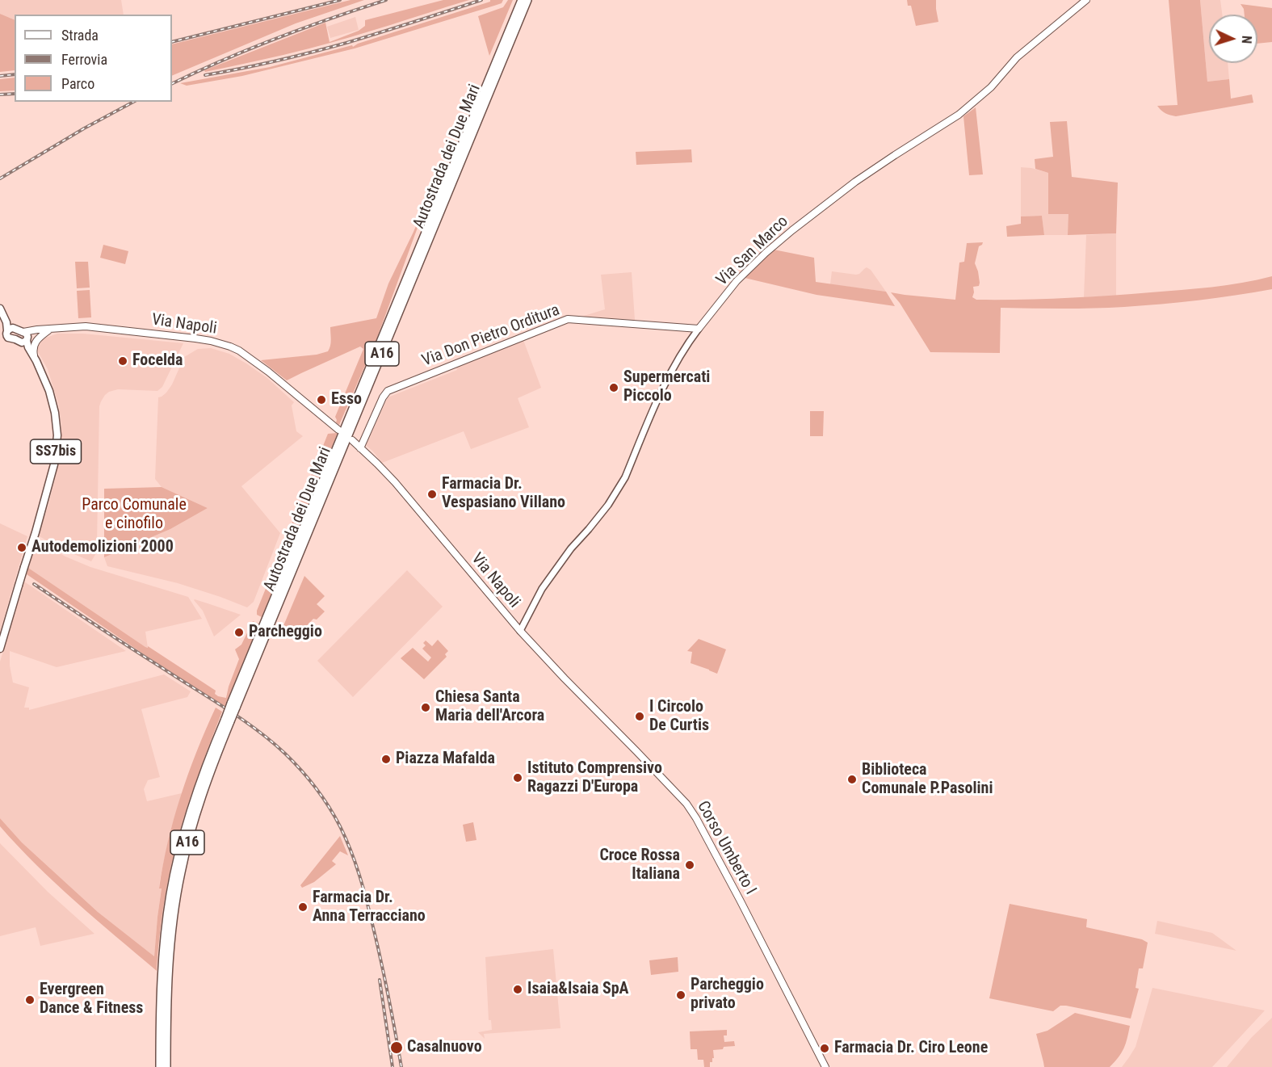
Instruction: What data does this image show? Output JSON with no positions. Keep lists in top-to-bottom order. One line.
{"streets":{"highway":["Autostrada dei Due Mari","A16"],"main road":["Via San Marco","Via Napoli","Via Don Pietro Orditura","SS7bis","Corso Umberto I"]},"crossings":[["Via San Marco","Via Napoli"],["Via San Marco","Via Don Pietro Orditura"],["Via San Marco","Corso Umberto I"],["Via Napoli","Via Don Pietro Orditura"],["Via Napoli","SS7bis"],["Via Napoli","Corso Umberto I"]],"parks":["Parco Comunale e cinofilo"],"places":["Focelda","Supermercati Piccolo","Esso","Farmacia Dr. Vespasiano Villano","Autodemolizioni 2000","Parcheggio","Chiesa Santa Maria dell'Arcora","I Circolo De Curtis","Piazza Mafalda","Istituto Comprensivo Ragazzi D'Europa","Biblioteca Comunale P.Pasolini","Croce Rossa Italiana","Farmacia Dr. Anna Terracciano","Isaia&Isaia SpA","Parcheggio privato","Evergreen Dance & Fitness","Casalnuovo","Farmacia Dr. Ciro Leone"],"legend":["Strada","Ferrovia","Parco"],"north":"right"}
